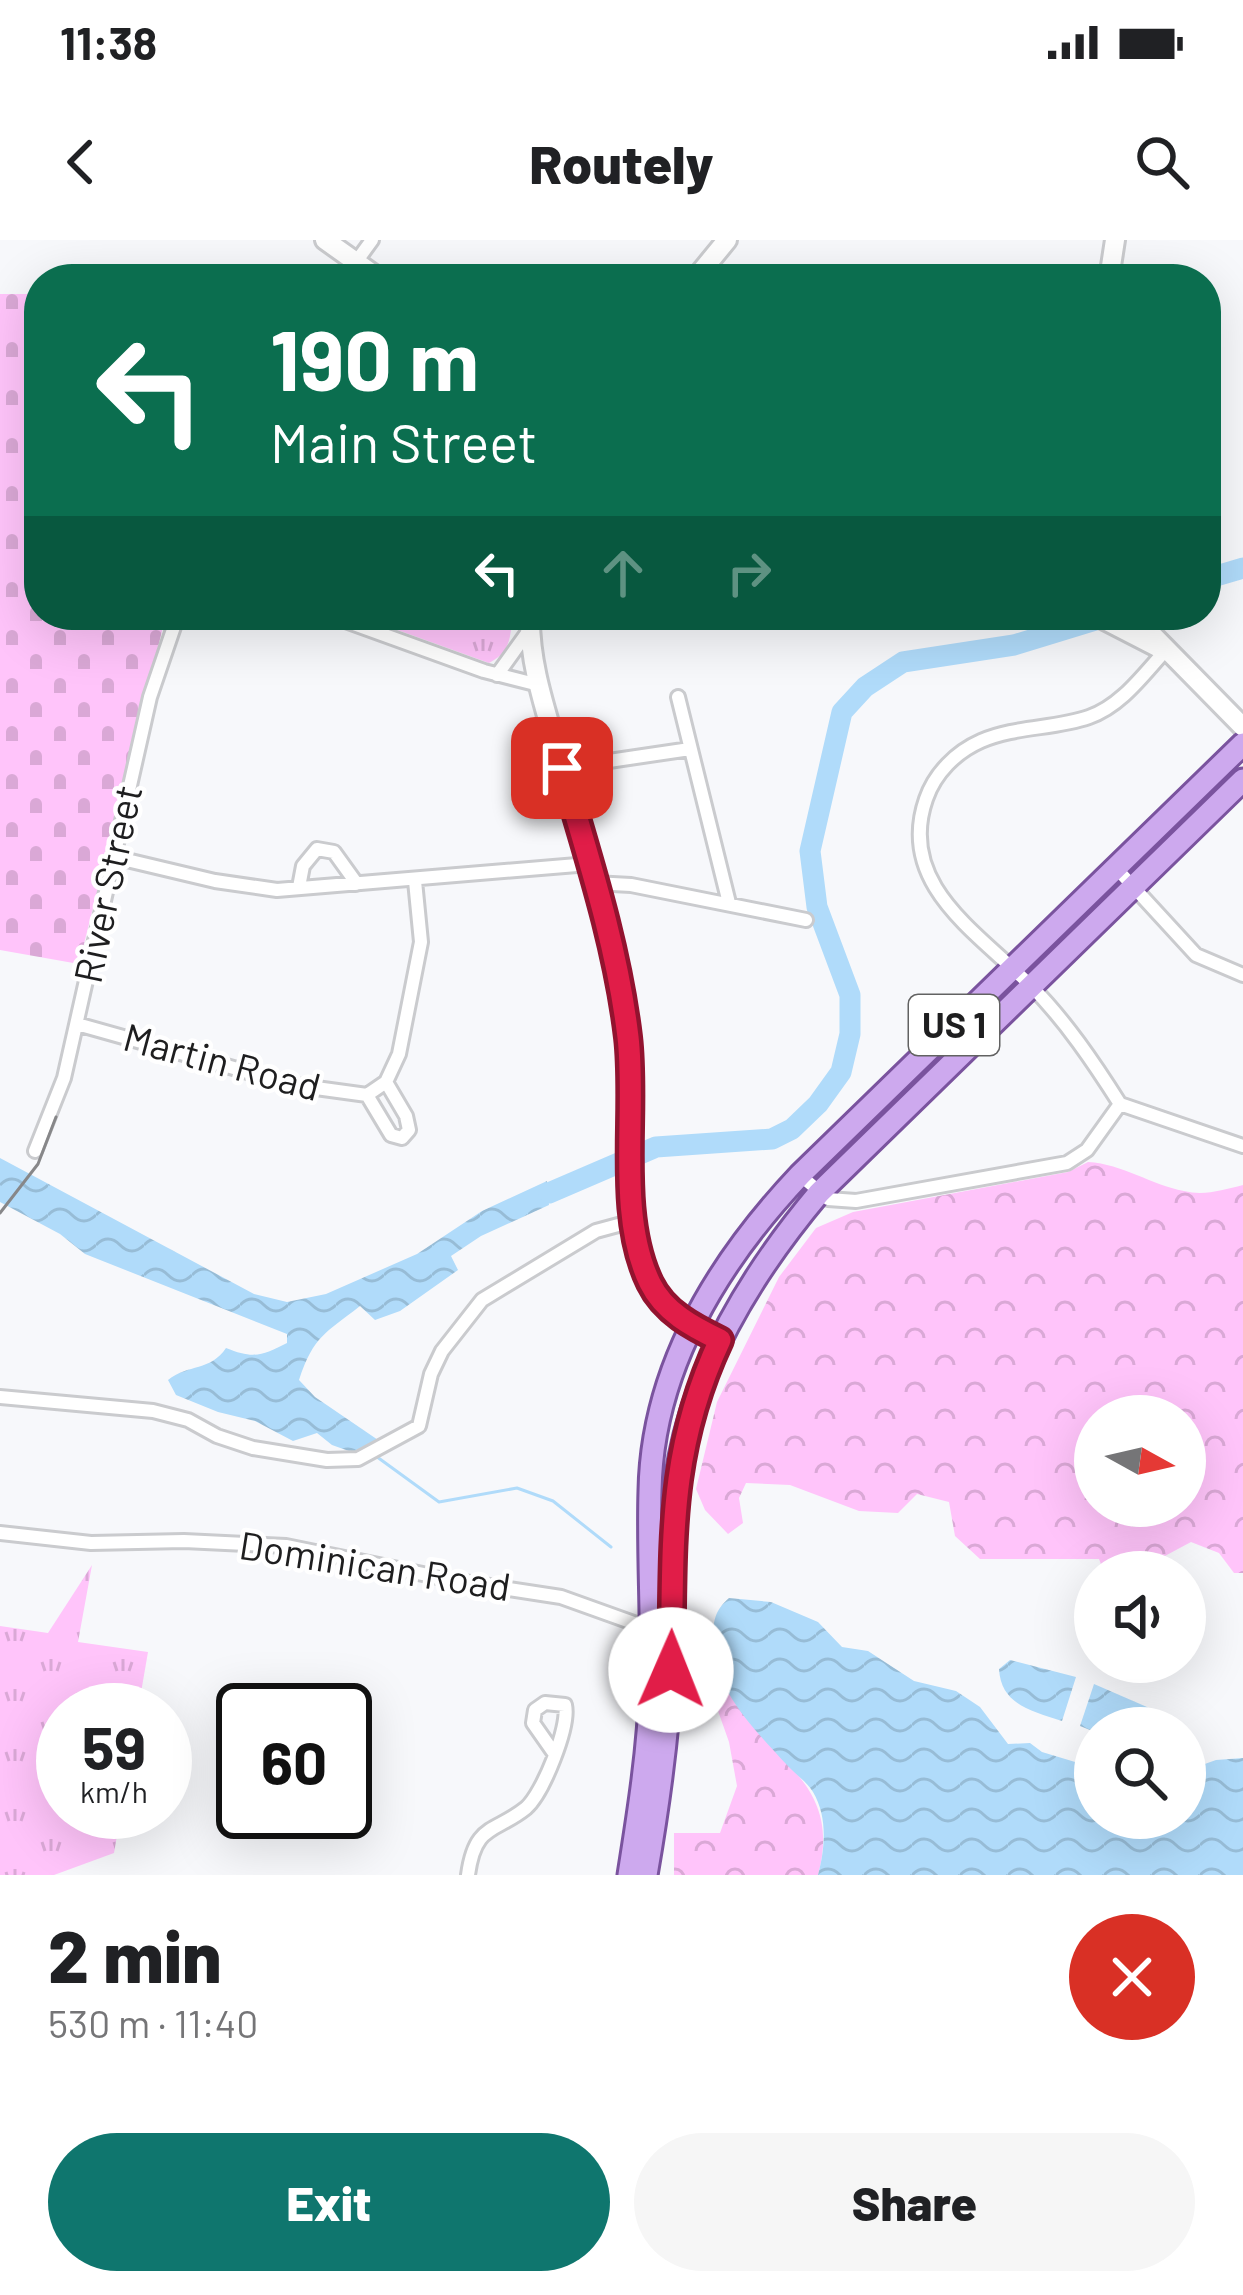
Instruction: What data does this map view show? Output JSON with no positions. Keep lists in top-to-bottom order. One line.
{"streets":{"main road":["US 1"],"street":["River Street","Martin Road","Dominican Road"]},"crossings":[["River Street","Martin Road"],["US 1","Dominican Road"]],"north":"right","page":{"status":"11:38","header":"Routely","turn":["190 m","Main Street"],"speed":"59 km/h","limit":"60","heading":["2 min","530 m · 11:40"],"buttons":["Exit","Share"]}}
